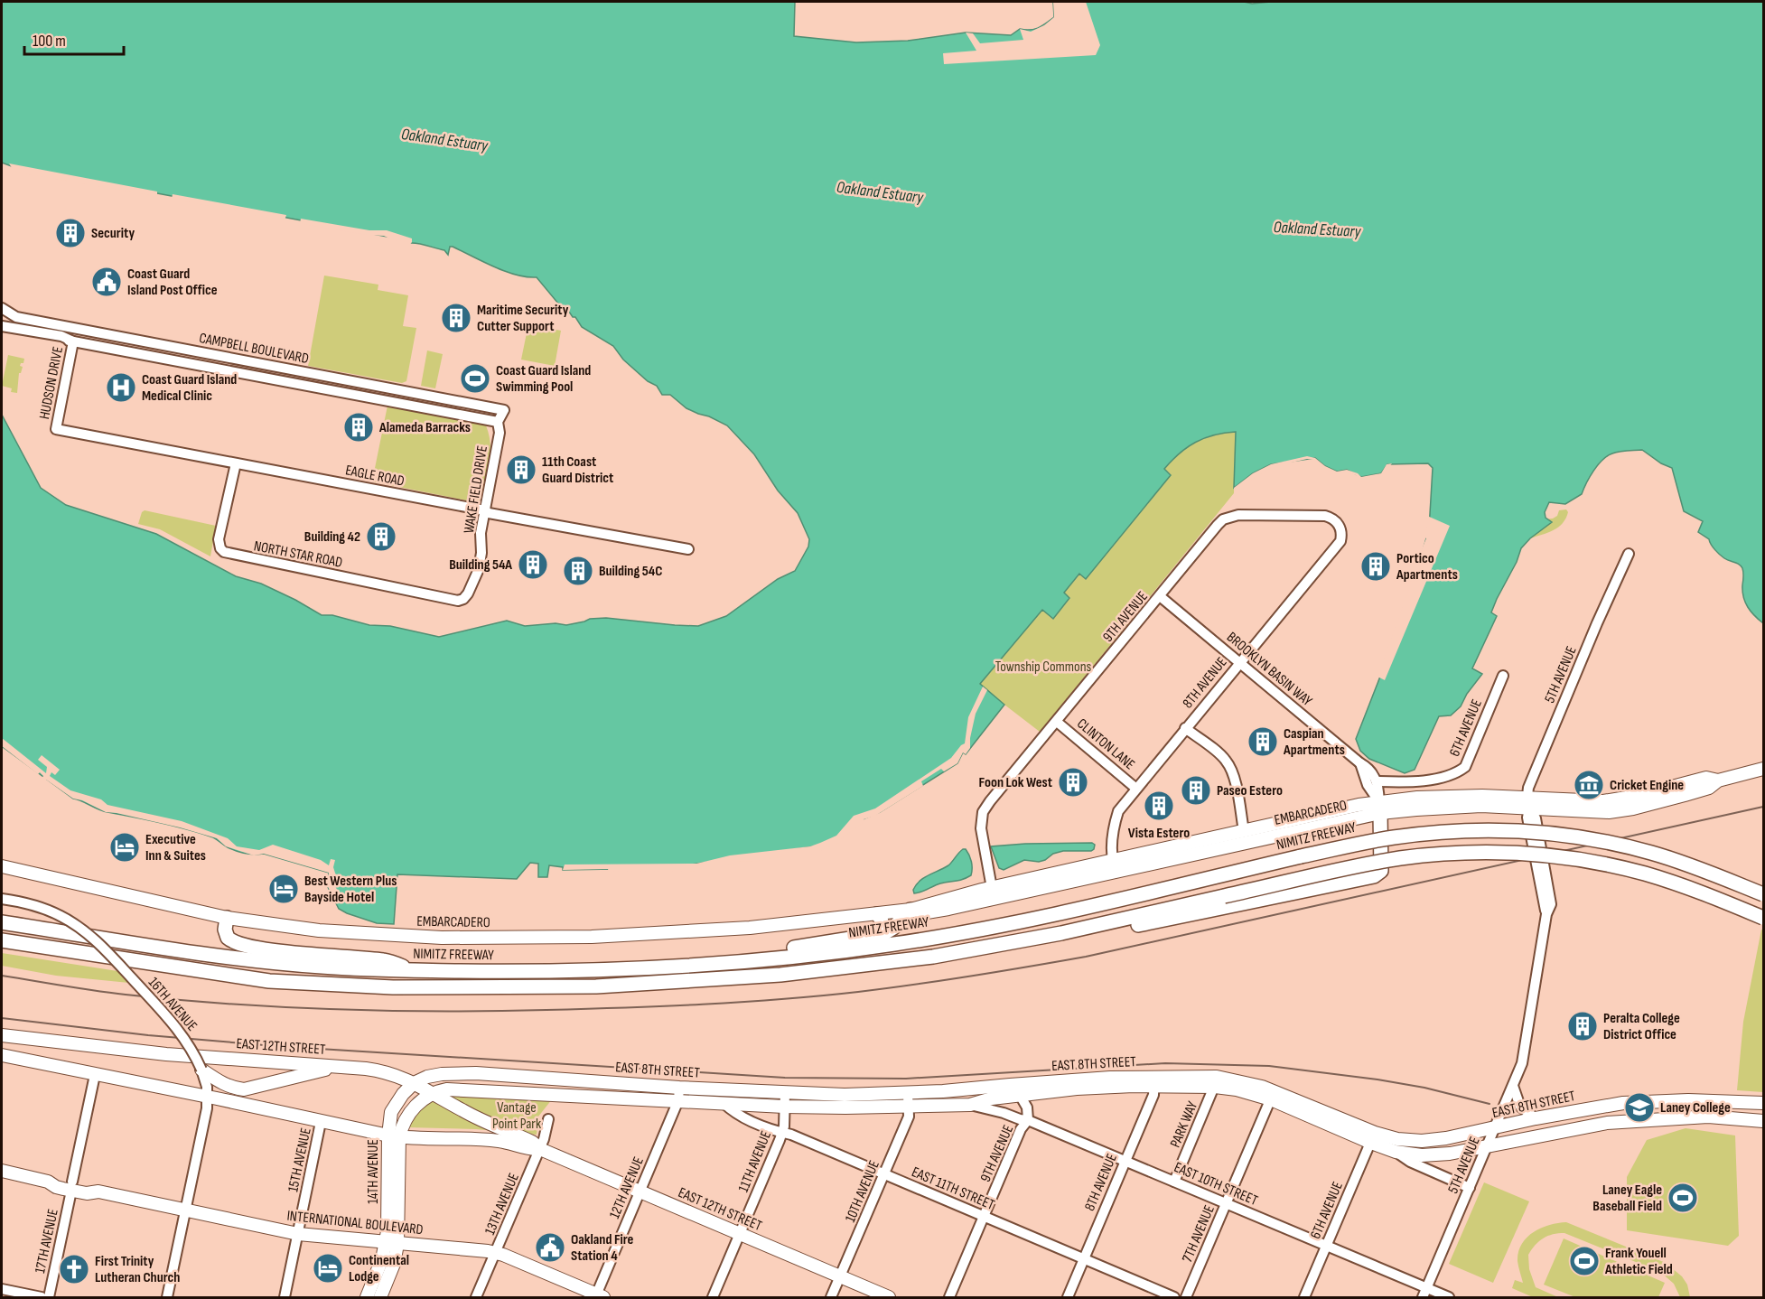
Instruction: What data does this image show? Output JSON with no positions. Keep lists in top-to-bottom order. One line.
{"streets":{"highway":["NIMITZ FREEWAY"],"main road":["EMBARCADERO","EAST 12TH STREET","EAST 8TH STREET","14TH AVENUE","INTERNATIONAL BOULEVARD"],"street":["CAMPBELL BOULEVARD","HUDSON DRIVE","EAGLE ROAD","WAKE FIELD DRIVE","NORTH STAR ROAD","9TH AVENUE","BROOKLYN BASIN WAY","5TH AVENUE","8TH AVENUE","6TH AVENUE","CLINTON LANE","16TH AVENUE","PARK WAY","15TH AVENUE","11TH AVENUE","EAST 10TH STREET","12TH AVENUE","EAST 11TH STREET","10TH AVENUE","13TH AVENUE","7TH AVENUE","17TH AVENUE"]},"crossings":[["CAMPBELL BOULEVARD","HUDSON DRIVE"],["CAMPBELL BOULEVARD","WAKE FIELD DRIVE"],["HUDSON DRIVE","EAGLE ROAD"],["EAGLE ROAD","WAKE FIELD DRIVE"],["EAGLE ROAD","NORTH STAR ROAD"],["WAKE FIELD DRIVE","NORTH STAR ROAD"],["9TH AVENUE","BROOKLYN BASIN WAY"],["9TH AVENUE","8TH AVENUE"],["9TH AVENUE","CLINTON LANE"],["9TH AVENUE","EMBARCADERO"],["9TH AVENUE","EAST 8TH STREET"],["9TH AVENUE","EAST 10TH STREET"],["9TH AVENUE","EAST 11TH STREET"],["BROOKLYN BASIN WAY","8TH AVENUE"],["BROOKLYN BASIN WAY","6TH AVENUE"],["BROOKLYN BASIN WAY","EMBARCADERO"],["5TH AVENUE","EMBARCADERO"],["5TH AVENUE","EAST 8TH STREET"],["5TH AVENUE","EAST 10TH STREET"],["8TH AVENUE","CLINTON LANE"],["8TH AVENUE","EMBARCADERO"],["8TH AVENUE","EAST 8TH STREET"],["8TH AVENUE","EAST 10TH STREET"],["8TH AVENUE","EAST 11TH STREET"],["6TH AVENUE","EAST 8TH STREET"],["6TH AVENUE","EAST 10TH STREET"],["16TH AVENUE","EAST 12TH STREET"],["16TH AVENUE","INTERNATIONAL BOULEVARD"],["EAST 12TH STREET","EAST 8TH STREET"],["EAST 12TH STREET","15TH AVENUE"],["EAST 12TH STREET","11TH AVENUE"],["EAST 12TH STREET","14TH AVENUE"],["EAST 12TH STREET","12TH AVENUE"],["EAST 12TH STREET","10TH AVENUE"],["EAST 12TH STREET","13TH AVENUE"],["EAST 12TH STREET","17TH AVENUE"],["EAST 8TH STREET","PARK WAY"],["EAST 8TH STREET","11TH AVENUE"],["EAST 8TH STREET","14TH AVENUE"],["EAST 8TH STREET","EAST 10TH STREET"],["EAST 8TH STREET","12TH AVENUE"],["EAST 8TH STREET","EAST 11TH STREET"],["EAST 8TH STREET","10TH AVENUE"],["EAST 8TH STREET","7TH AVENUE"],["PARK WAY","EAST 10TH STREET"],["15TH AVENUE","INTERNATIONAL BOULEVARD"],["11TH AVENUE","EAST 11TH STREET"],["14TH AVENUE","INTERNATIONAL BOULEVARD"],["EAST 10TH STREET","7TH AVENUE"],["12TH AVENUE","INTERNATIONAL BOULEVARD"],["EAST 11TH STREET","10TH AVENUE"],["13TH AVENUE","INTERNATIONAL BOULEVARD"],["INTERNATIONAL BOULEVARD","17TH AVENUE"]],"water":["Oakland Estuary"],"parks":["Township Commons","Vantage Point Park"],"places":{"building":["Security","Maritime Security Cutter Support","Alameda Barracks","11th Coast Guard District","Building 42","Building 54A","Portico Apartments","Building 54C","Caspian Apartments","Foon Lok West","Paseo Estero","Vista Estero","Peralta College District Office"],"public building":["Coast Guard Island Post Office","Oakland Fire Station 4"],"sports":["Coast Guard Island Swimming Pool","Laney Eagle Baseball Field","Frank Youell Athletic Field"],"hospital":["Coast Guard Island Medical Clinic"],"museum":["Cricket Engine"],"hotel":["Executive Inn & Suites","Best Western Plus Bayside Hotel","Continental Lodge"],"school or university":["Laney College"],"church":["First Trinity Lutheran Church"]},"scale_bar":"100 m"}
